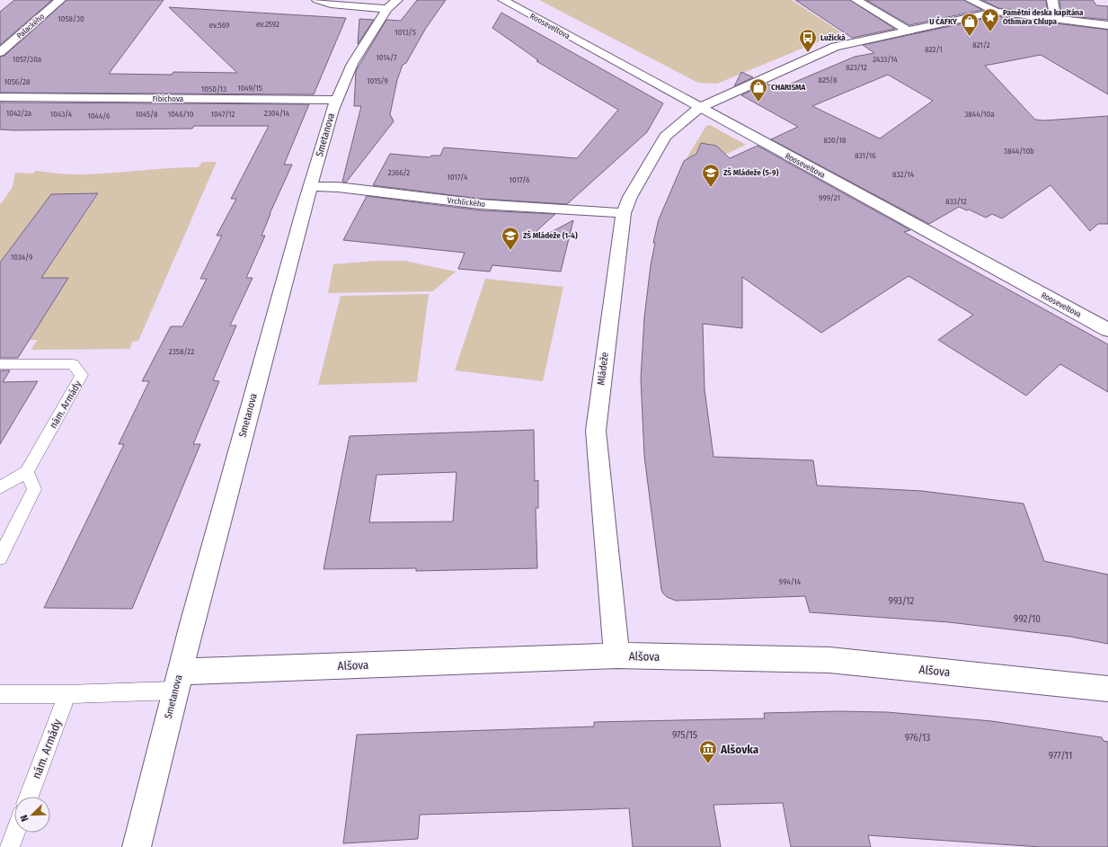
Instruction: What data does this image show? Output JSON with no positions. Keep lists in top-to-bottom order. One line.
{"streets":{"street":["Palackého","Rooseveltova","Fibichova","Smetanova","Vrchlického","Mládeže","Alšova"],"lane":["nám. Armády"]},"crossings":[["Rooseveltova","Mládeže"],["Fibichova","Smetanova"],["Smetanova","Vrchlického"],["Smetanova","Alšova"],["Vrchlického","Mládeže"],["Mládeže","Alšova"]],"places":{"place":["Pamětní deska kapitána Othmara Chlupa"],"shop":["U ČAFKY","CHARISMA"],"bus stop":["Lužická"],"school or university":["ZŠ Mládeže (5-9)","ZŠ Mládeže (1-4)"],"museum":["Alšovka"]},"house_numbers":["1058/30","ev.2592","ev.569","1013/5","821/2","822/1","1014/7","1057/30a","2433/14","823/12","825/8","1015/9","1056/28","1049/15","1050/13","1042/2a","2304/14","1043/4","1045/8","1046/10","1047/12","3844/10a","1044/6","830/18","3844/10b","831/16","2366/2","832/14","1017/4","1017/6","999/21","833/12","1034/9","2358/22","994/14","993/12","992/10","975/15","976/13","977/11"],"north":"bottom left"}
